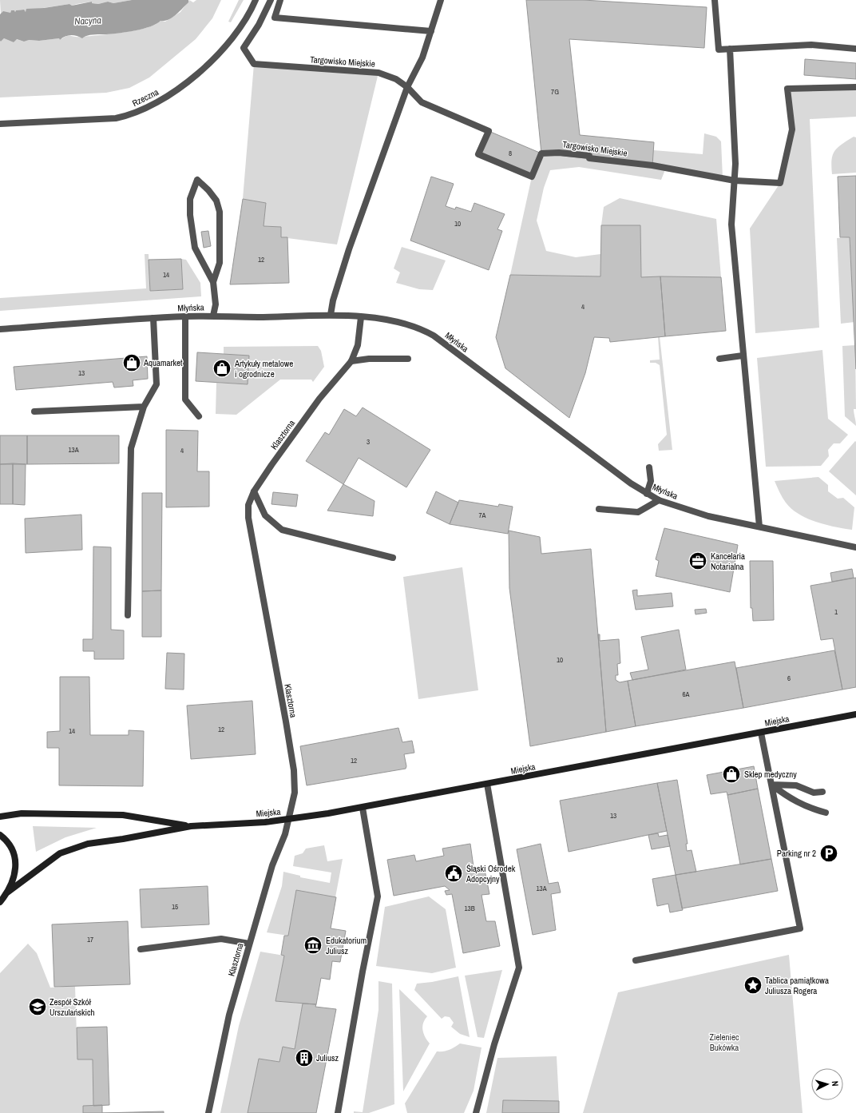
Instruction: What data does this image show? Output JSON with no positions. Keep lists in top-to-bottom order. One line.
{"streets":{"street":["Targowisko Miejskie","Rzeczna","Młyńska","Klasztorna","Miejska"]},"crossings":[["Młyńska","Klasztorna"],["Klasztorna","Miejska"]],"water":["Nacyna"],"parks":["Zieleniec Bukówka"],"places":{"shop":["Aquamarket","Artykuły metalowe i ogrodnicze","Sklep medyczny"],"office":["Kancelaria Notarialna"],"parking":["Parking nr 2"],"public building":["Śląski Ośrodek Adopcyjny"],"museum":["Edukatorium Juliusz"],"place":["Tablica pamiątkowa Juliusza Rogera"],"school or university":["Zespół Szkół Urszulańskich"],"building":["Juliusz"]},"house_numbers":["7G","8","10","12","14","4","13","3","13A","4","7A","1","10","6","6A","12","14","12","13","13A","15","13B","17"],"north":"right"}
